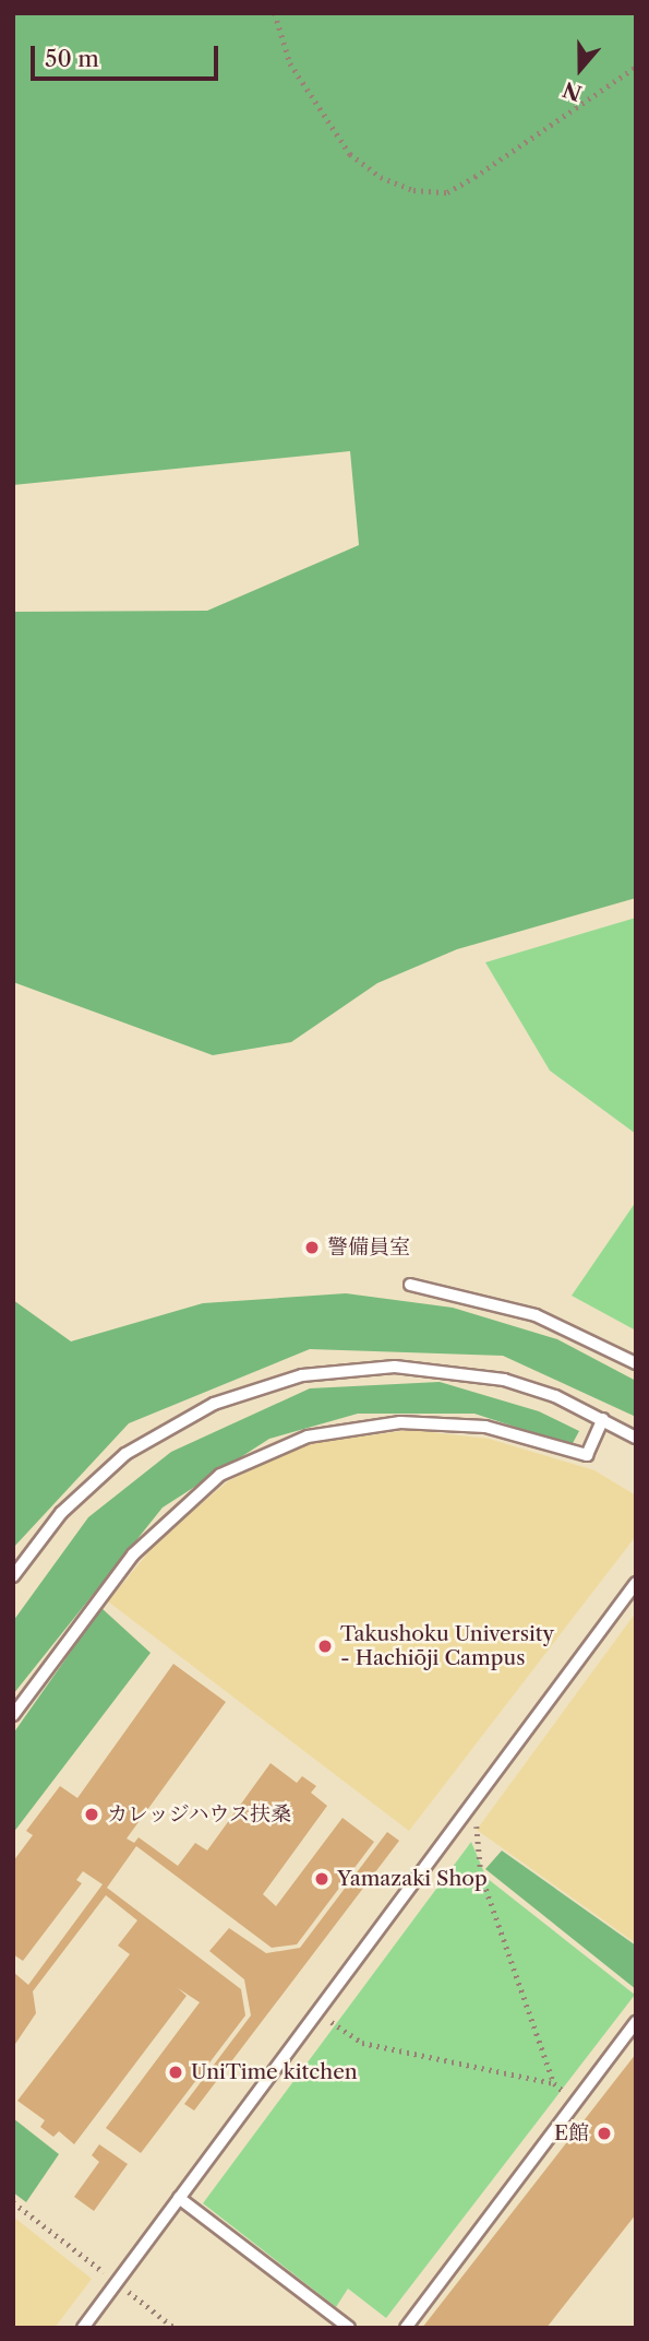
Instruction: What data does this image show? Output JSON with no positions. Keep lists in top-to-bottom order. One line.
{"places":["警備員室","Takushoku University - Hachiōji Campus","カレッジハウス扶桑","Yamazaki Shop","UniTime kitchen","E館"],"scale_bar":"50 m","north":"bottom"}
